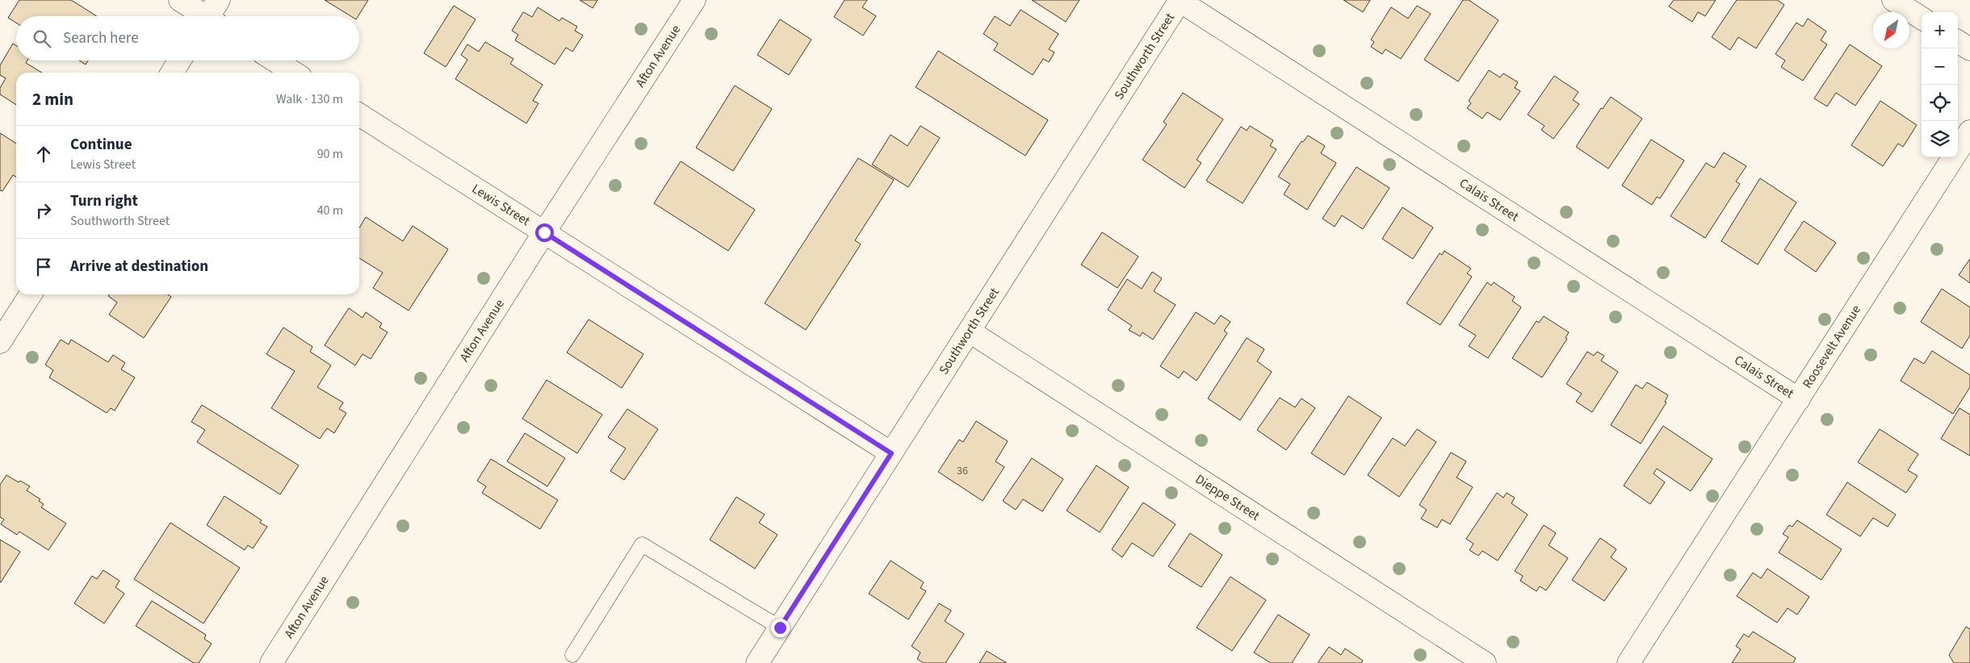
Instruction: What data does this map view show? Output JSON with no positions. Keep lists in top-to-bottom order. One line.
{"streets":{"street":["Afton Avenue","Southworth Street","Calais Street","Lewis Street","Roosevelt Avenue","Dieppe Street"]},"crossings":[["Afton Avenue","Lewis Street"],["Southworth Street","Calais Street"],["Southworth Street","Lewis Street"],["Southworth Street","Dieppe Street"],["Calais Street","Roosevelt Avenue"]],"house_numbers":["36"],"north":"bottom left","page":{"map_buttons":["+","−"],"search":"Search here","heading":["2 min","Walk · 130 m"],"list":[["Continue","Lewis Street","90 m"],["Turn right","Southworth Street","40 m"],"Arrive at destination"]}}
